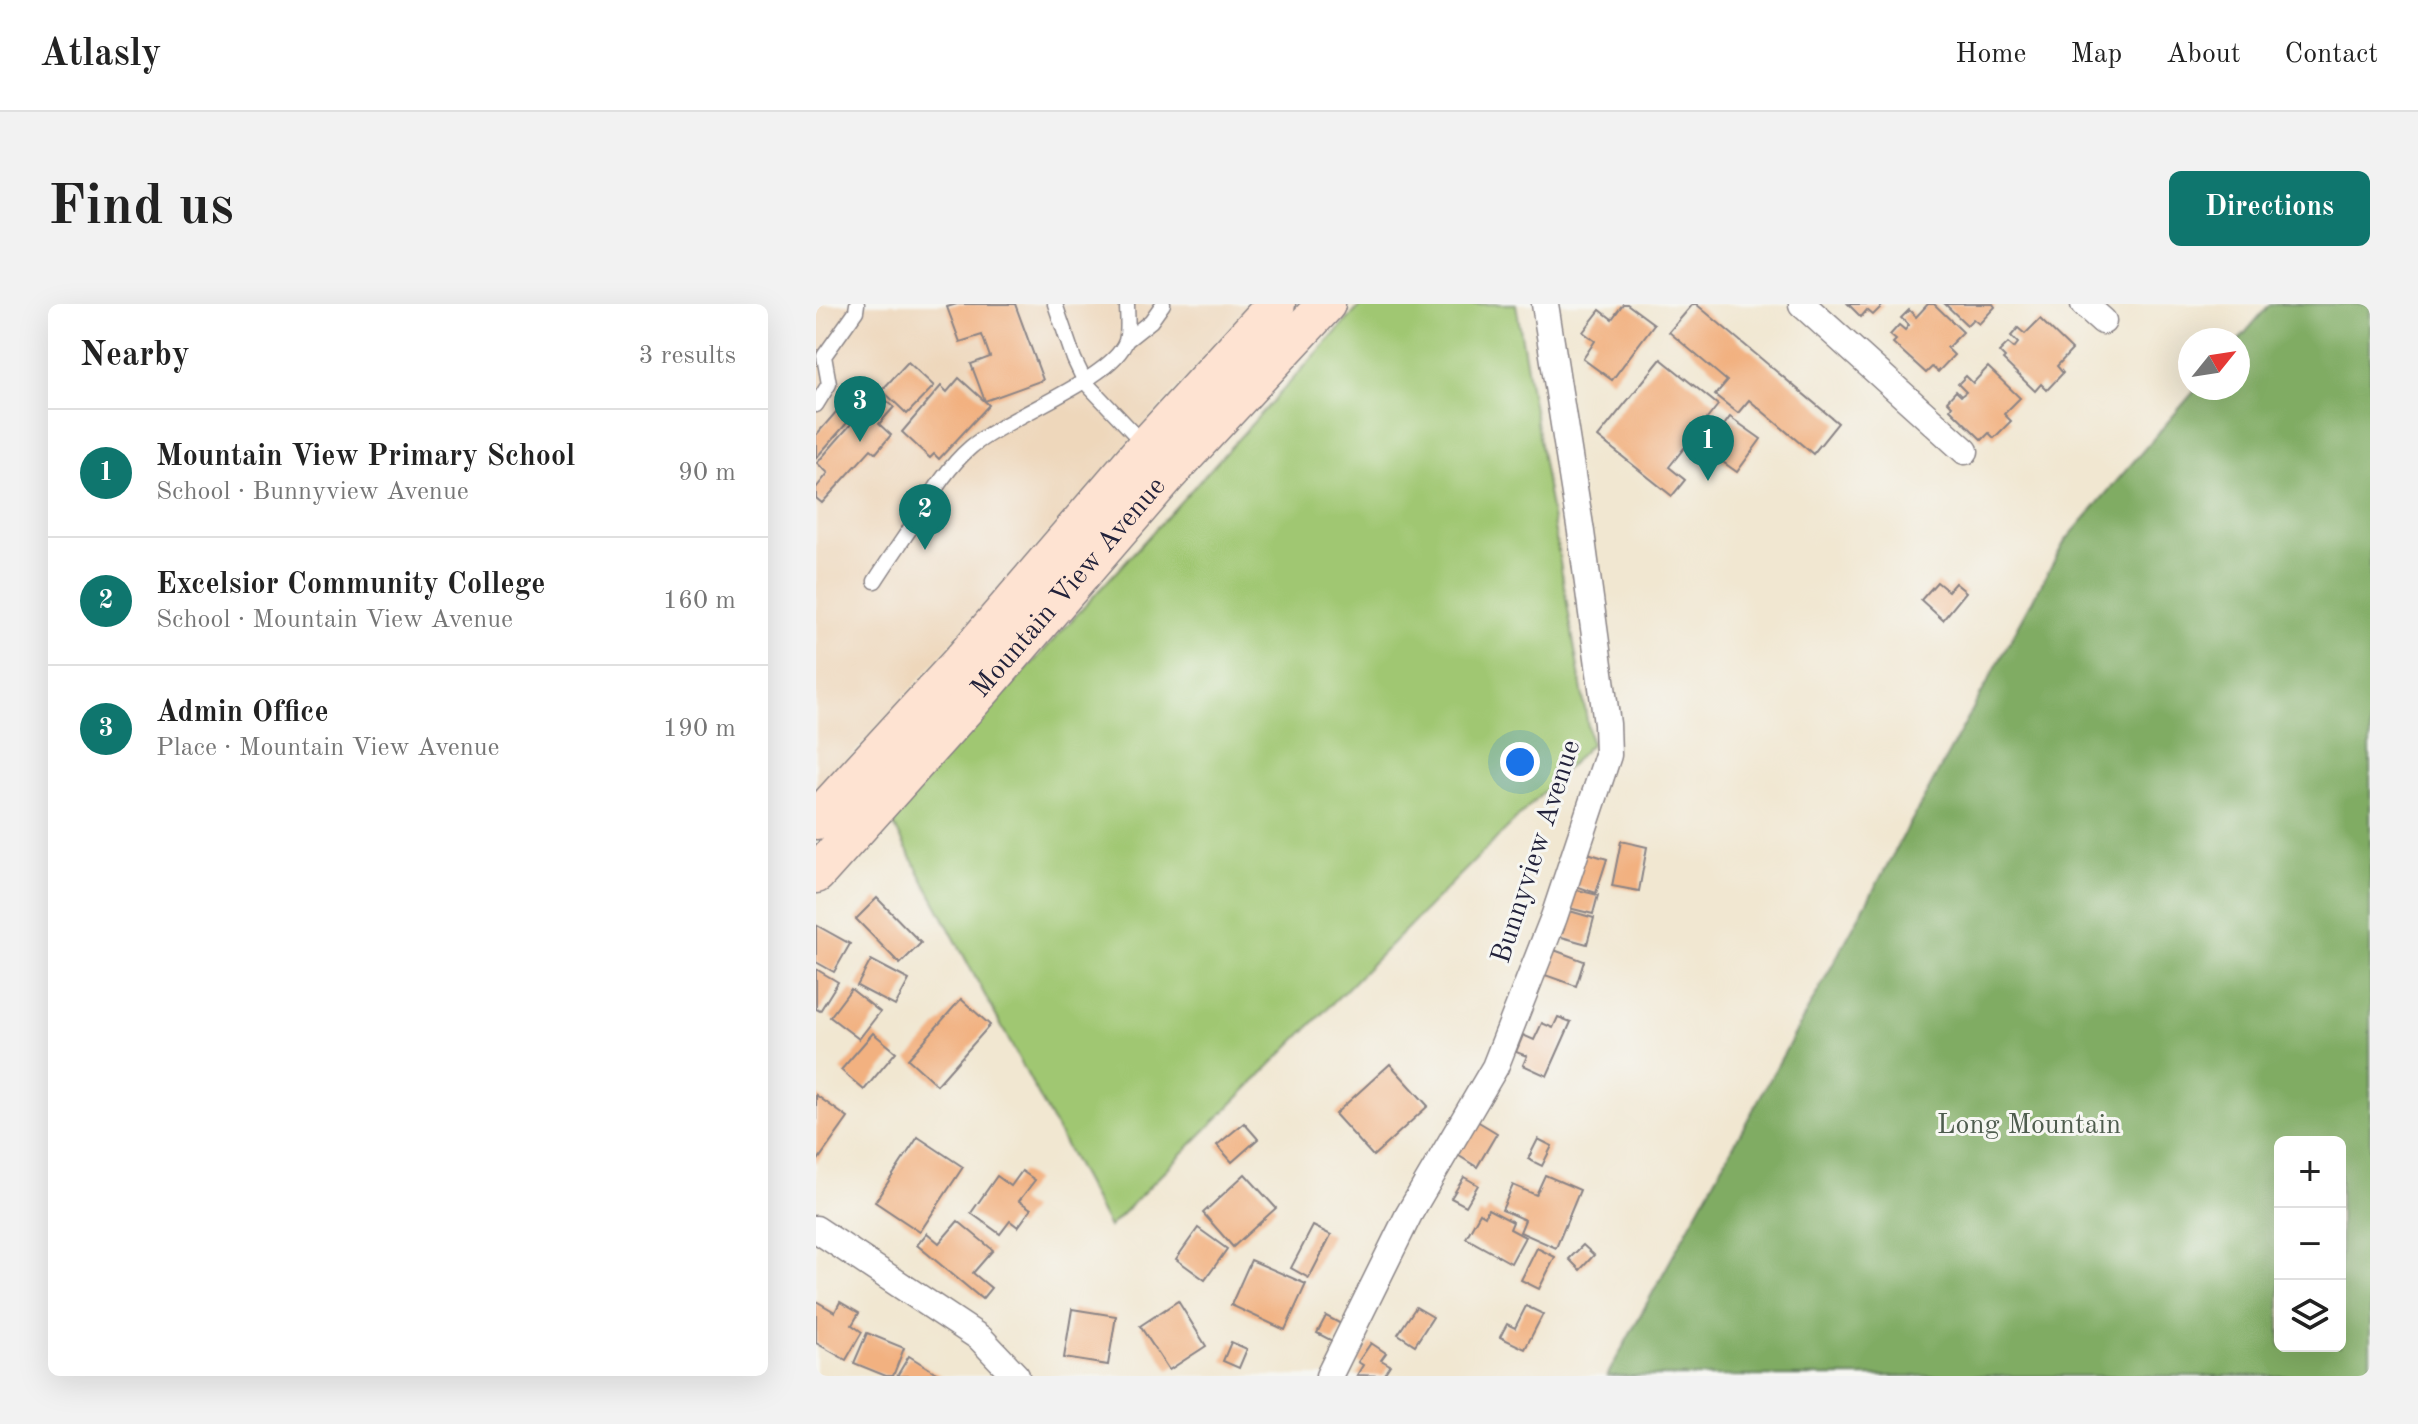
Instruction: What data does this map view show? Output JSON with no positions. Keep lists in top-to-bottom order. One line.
{"streets":{"main road":["Mountain View Avenue"],"street":["Bunnyview Avenue"]},"parks":["Long Mountain"],"north":"top right","page":{"header":"Atlasly","nav":["Home","Map","About","Contact"],"buttons":"Directions","title":"Find us","heading":["Nearby","3 results"],"pins":["3","1","2"],"list":[{"mark":"1","name":"Mountain View Primary School","note":"School · Bunnyview Avenue","value":"90 m"},{"mark":"2","name":"Excelsior Community College","note":"School · Mountain View Avenue","value":"160 m"},{"mark":"3","name":"Admin Office","note":"Place · Mountain View Avenue","value":"190 m"}],"map_buttons":["+","−"]}}
